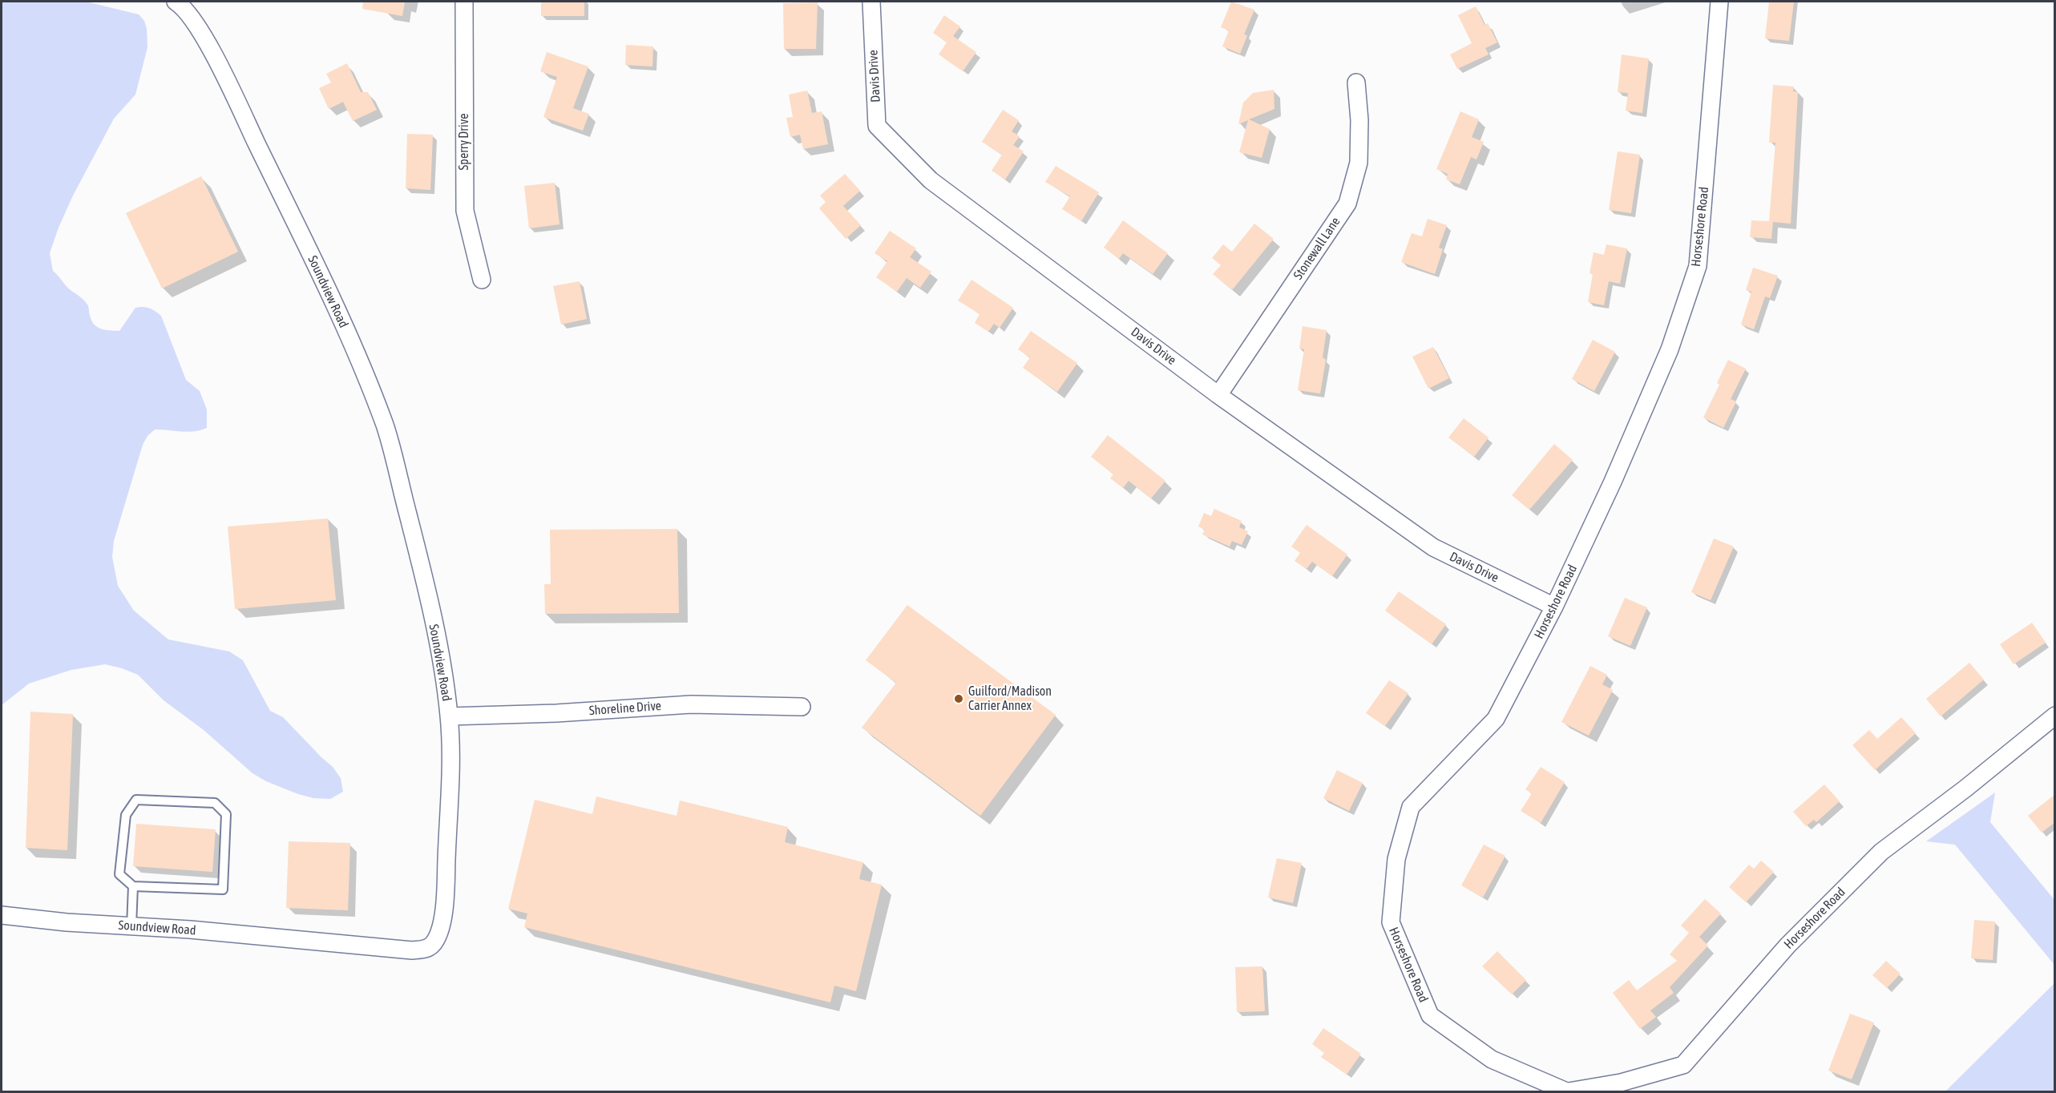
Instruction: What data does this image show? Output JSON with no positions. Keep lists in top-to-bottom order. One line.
{"streets":{"street":["Davis Drive","Sperry Drive","Horseshore Road","Stonewall Lane","Soundview Road","Shoreline Drive"]},"crossings":[["Davis Drive","Horseshore Road"],["Davis Drive","Stonewall Lane"],["Soundview Road","Shoreline Drive"]],"places":["Guilford/Madison Carrier Annex"]}
